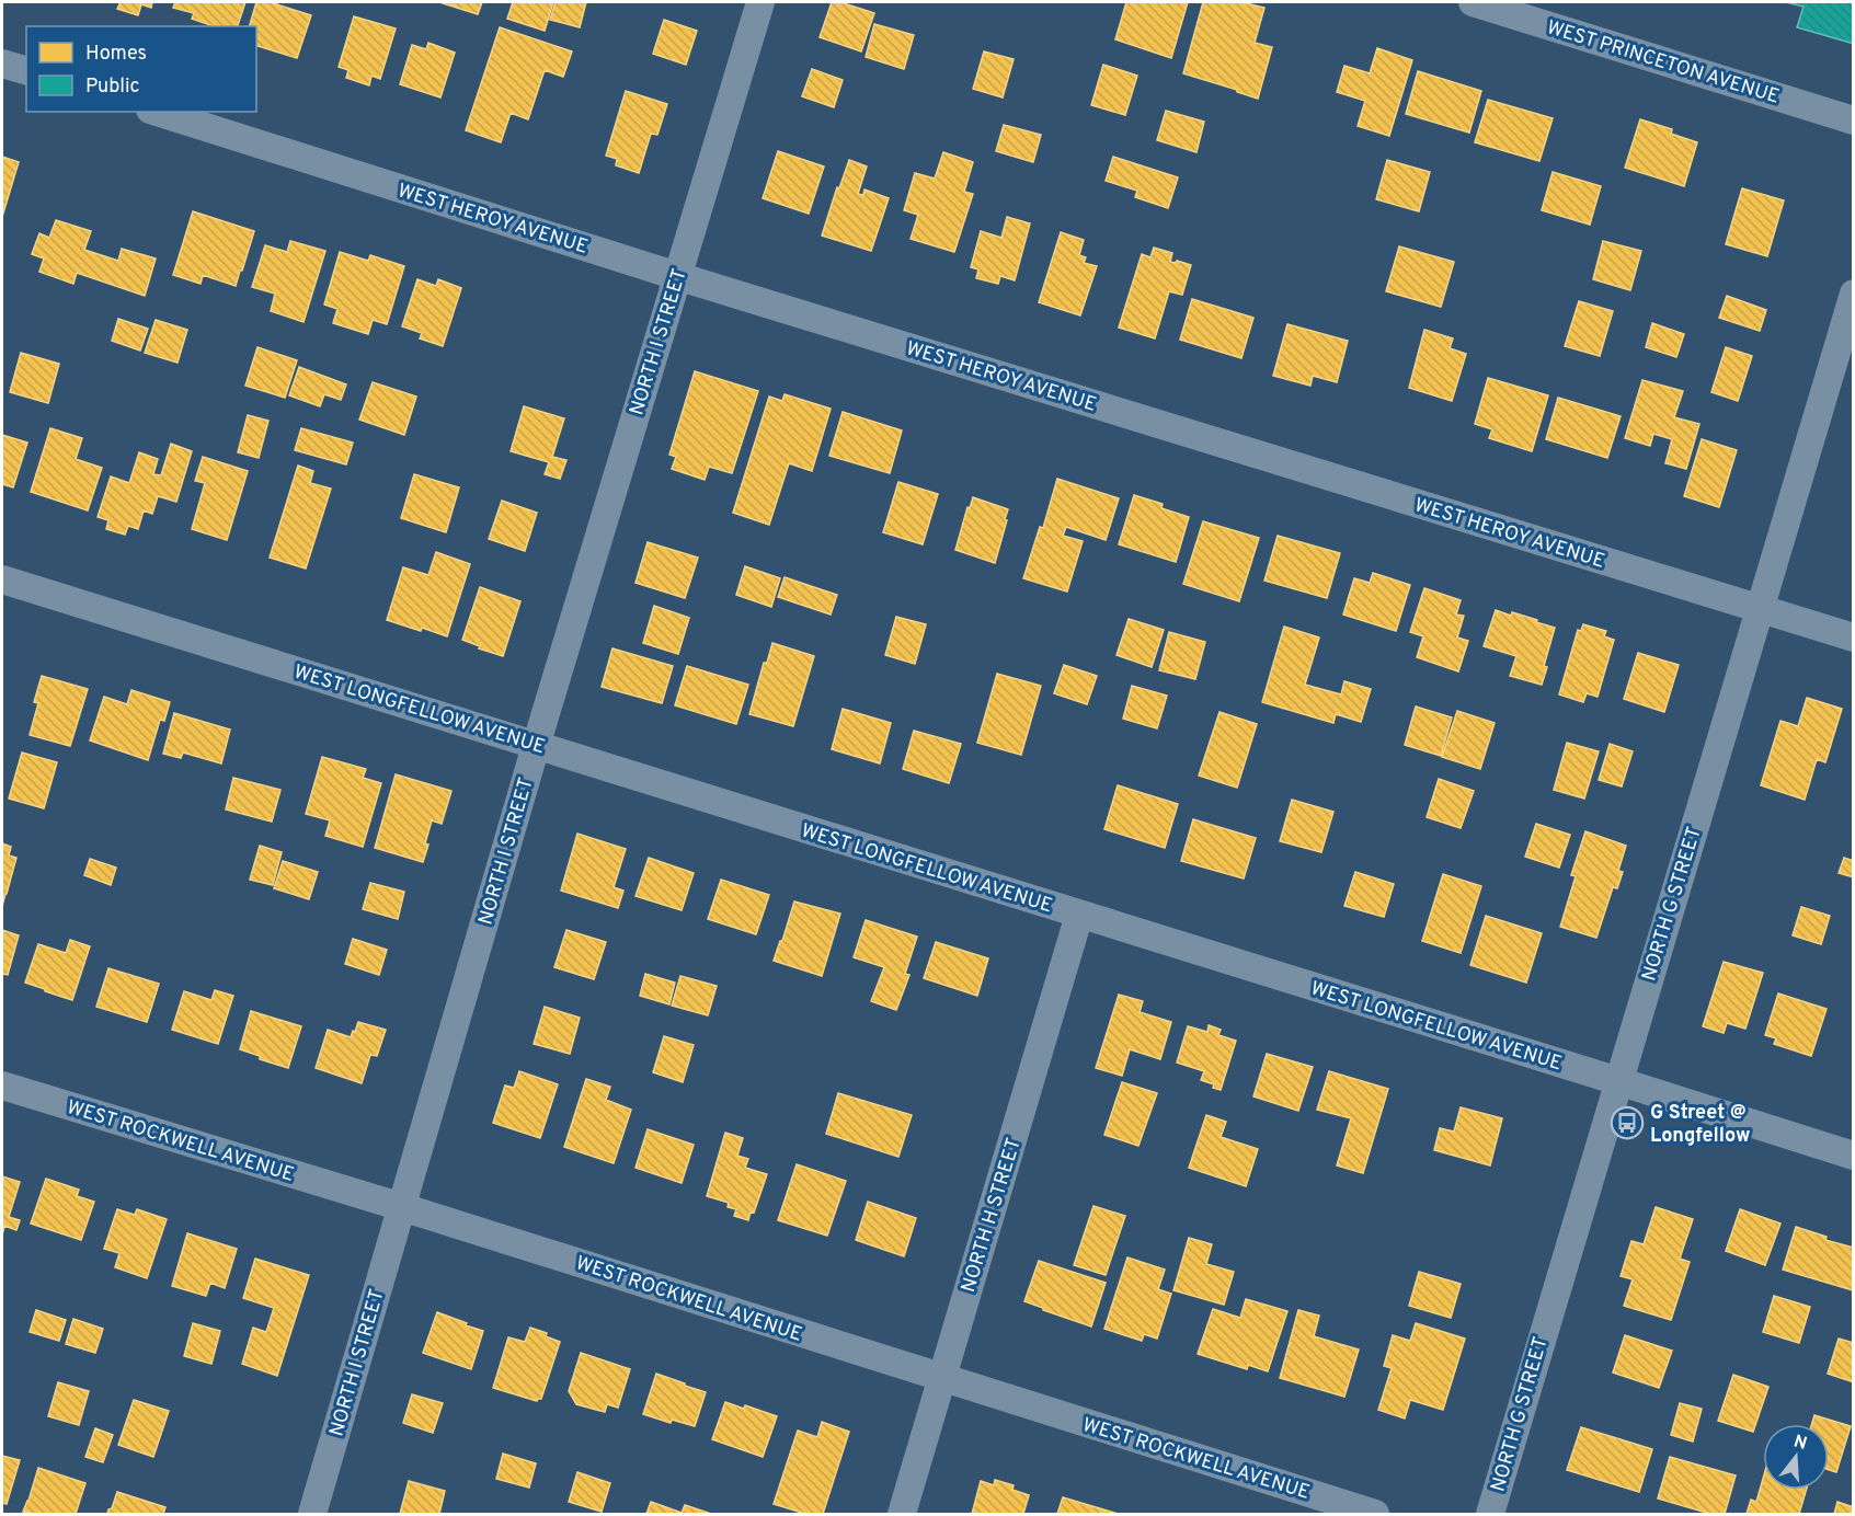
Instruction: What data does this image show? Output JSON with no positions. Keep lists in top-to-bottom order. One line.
{"streets":{"street":["WEST PRINCETON AVENUE","WEST HEROY AVENUE","NORTH I STREET","WEST LONGFELLOW AVENUE","NORTH G STREET","WEST ROCKWELL AVENUE","NORTH H STREET"]},"crossings":[["WEST HEROY AVENUE","NORTH I STREET"],["WEST HEROY AVENUE","NORTH G STREET"],["NORTH I STREET","WEST LONGFELLOW AVENUE"],["NORTH I STREET","WEST ROCKWELL AVENUE"],["WEST LONGFELLOW AVENUE","NORTH G STREET"],["WEST LONGFELLOW AVENUE","NORTH H STREET"],["WEST ROCKWELL AVENUE","NORTH H STREET"]],"places":{"bus stop":["G Street @ Longfellow"]},"legend":["Homes","Public"],"north":"top"}
